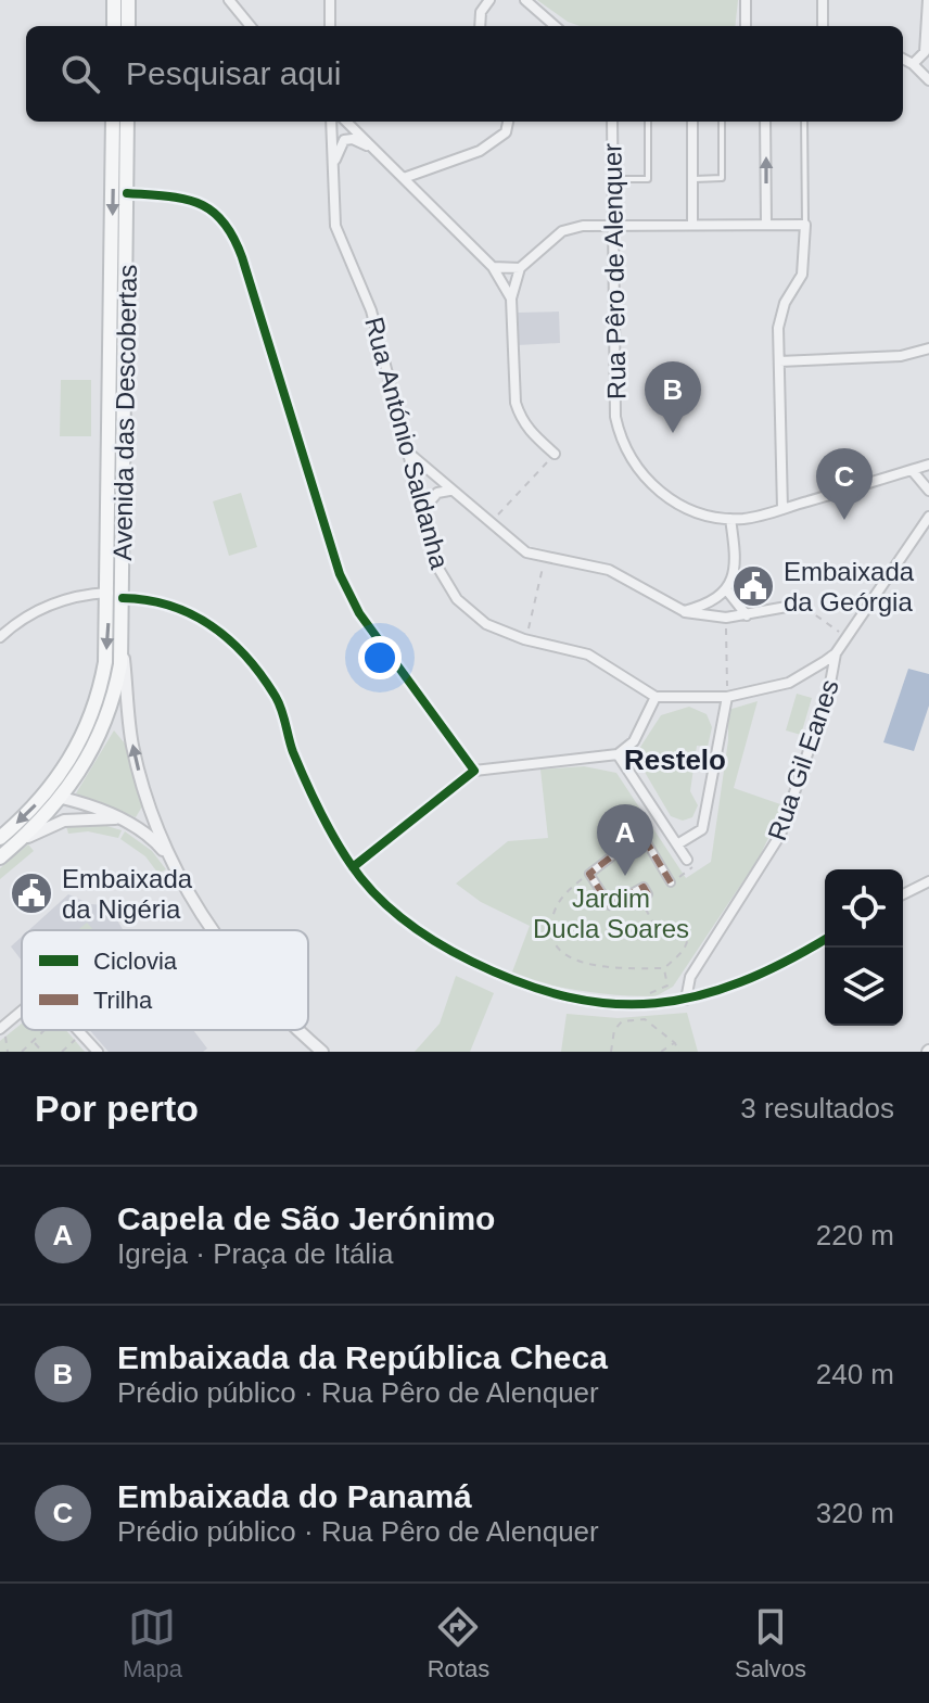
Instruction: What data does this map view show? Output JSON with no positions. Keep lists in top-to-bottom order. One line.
{"streets":{"main road":["Avenida das Descobertas"],"street":["Rua Pêro de Alenquer","Rua António Saldanha","Rua Gil Eanes"]},"districts":["Restelo"],"parks":["Jardim Ducla Soares"],"places":{"public building":["Embaixada da Geórgia","Embaixada da Nigéria"]},"legend":["Ciclovia","Trilha"],"page":{"search":"Pesquisar aqui","pins":["B","C","A"],"heading":["Por perto","3 resultados"],"list":[{"mark":"A","name":"Capela de São Jerónimo","note":"Igreja · Praça de Itália","value":"220 m"},{"mark":"B","name":"Embaixada da República Checa","note":"Prédio público · Rua Pêro de Alenquer","value":"240 m"},{"mark":"C","name":"Embaixada do Panamá","note":"Prédio público · Rua Pêro de Alenquer","value":"320 m"}],"nav":["Mapa","Rotas","Salvos"]}}
